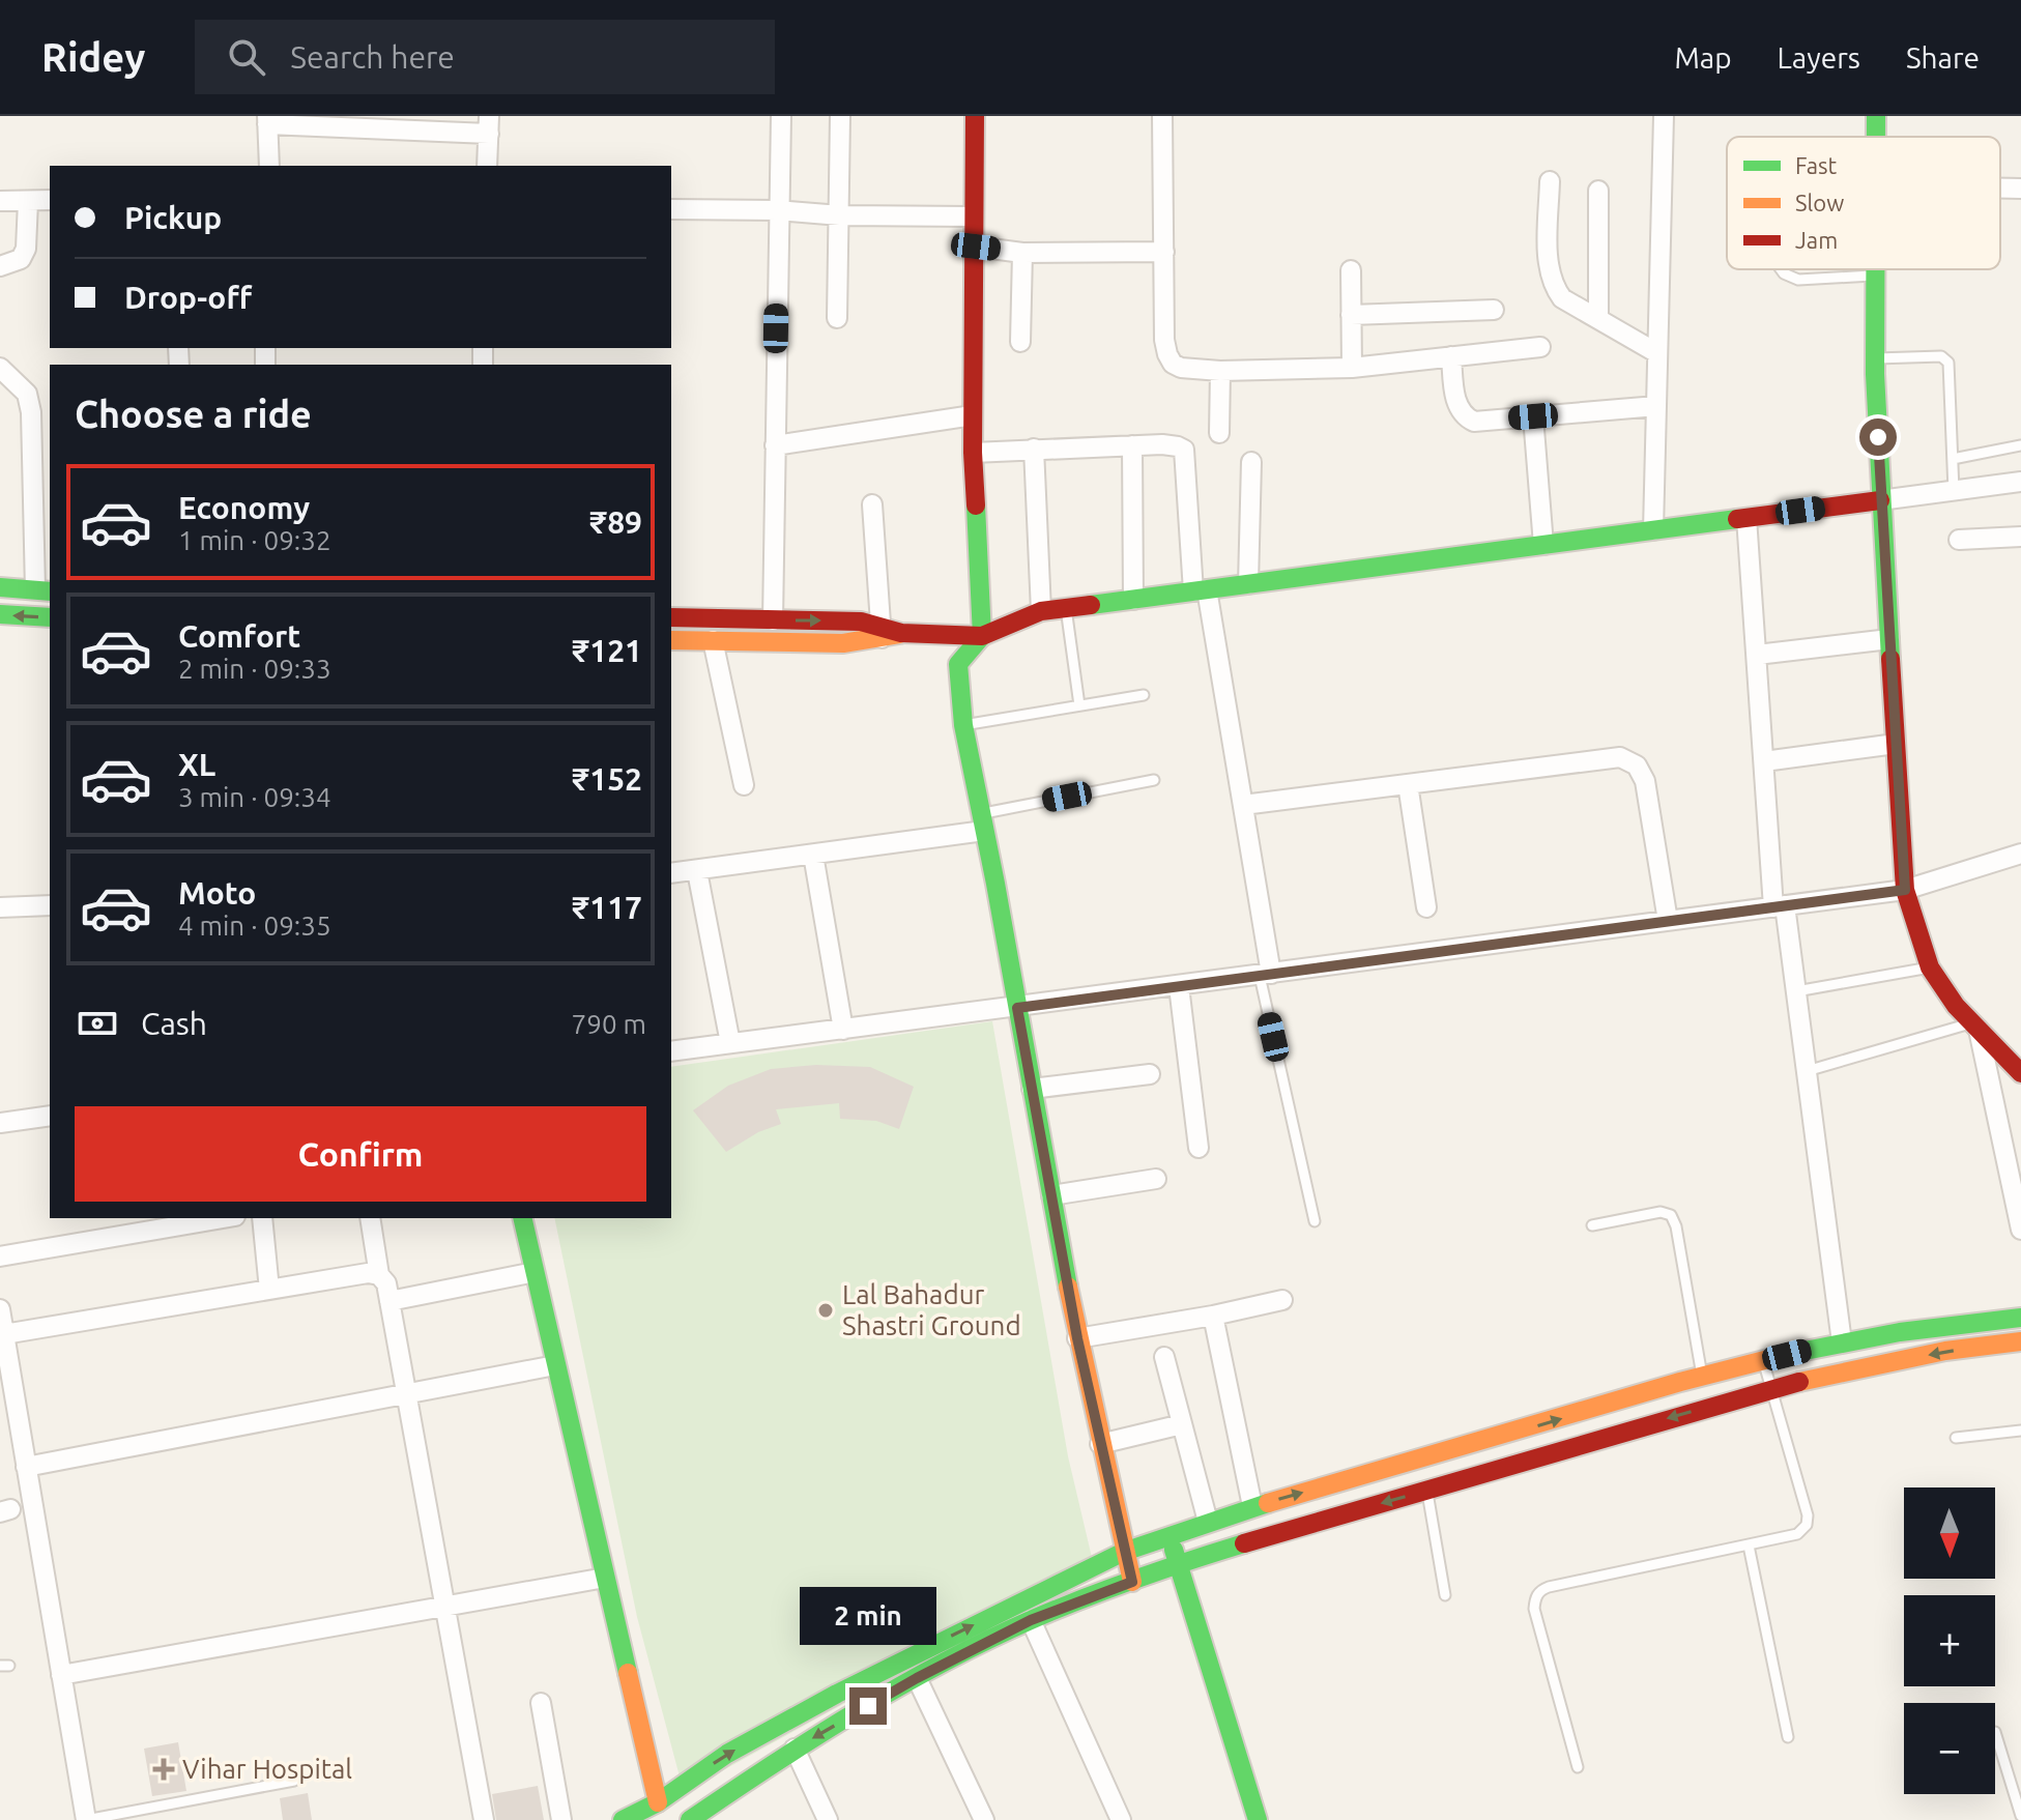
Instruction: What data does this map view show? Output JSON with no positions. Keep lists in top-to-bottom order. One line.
{"places":{"other":["Lal Bahadur Shastri Ground"],"health":["Vihar Hospital"]},"legend":["Fast","Slow","Jam"],"north":"bottom","page":{"header":"Ridey","search":"Search here","nav":["Map","Layers","Share"],"banner":["Pickup","Drop-off"],"heading":"Choose a ride","list":[{"name":"Economy","note":"1 min · 09:32","value":"₹89"},{"name":"Comfort","note":"2 min · 09:33","value":"₹121"},{"name":"XL","note":"3 min · 09:34","value":"₹152"},{"name":"Moto","note":"4 min · 09:35","value":"₹117"}],"pay":["Cash","790 m"],"buttons":"Confirm","map_buttons":["+","−"],"bubble":"2 min"}}
